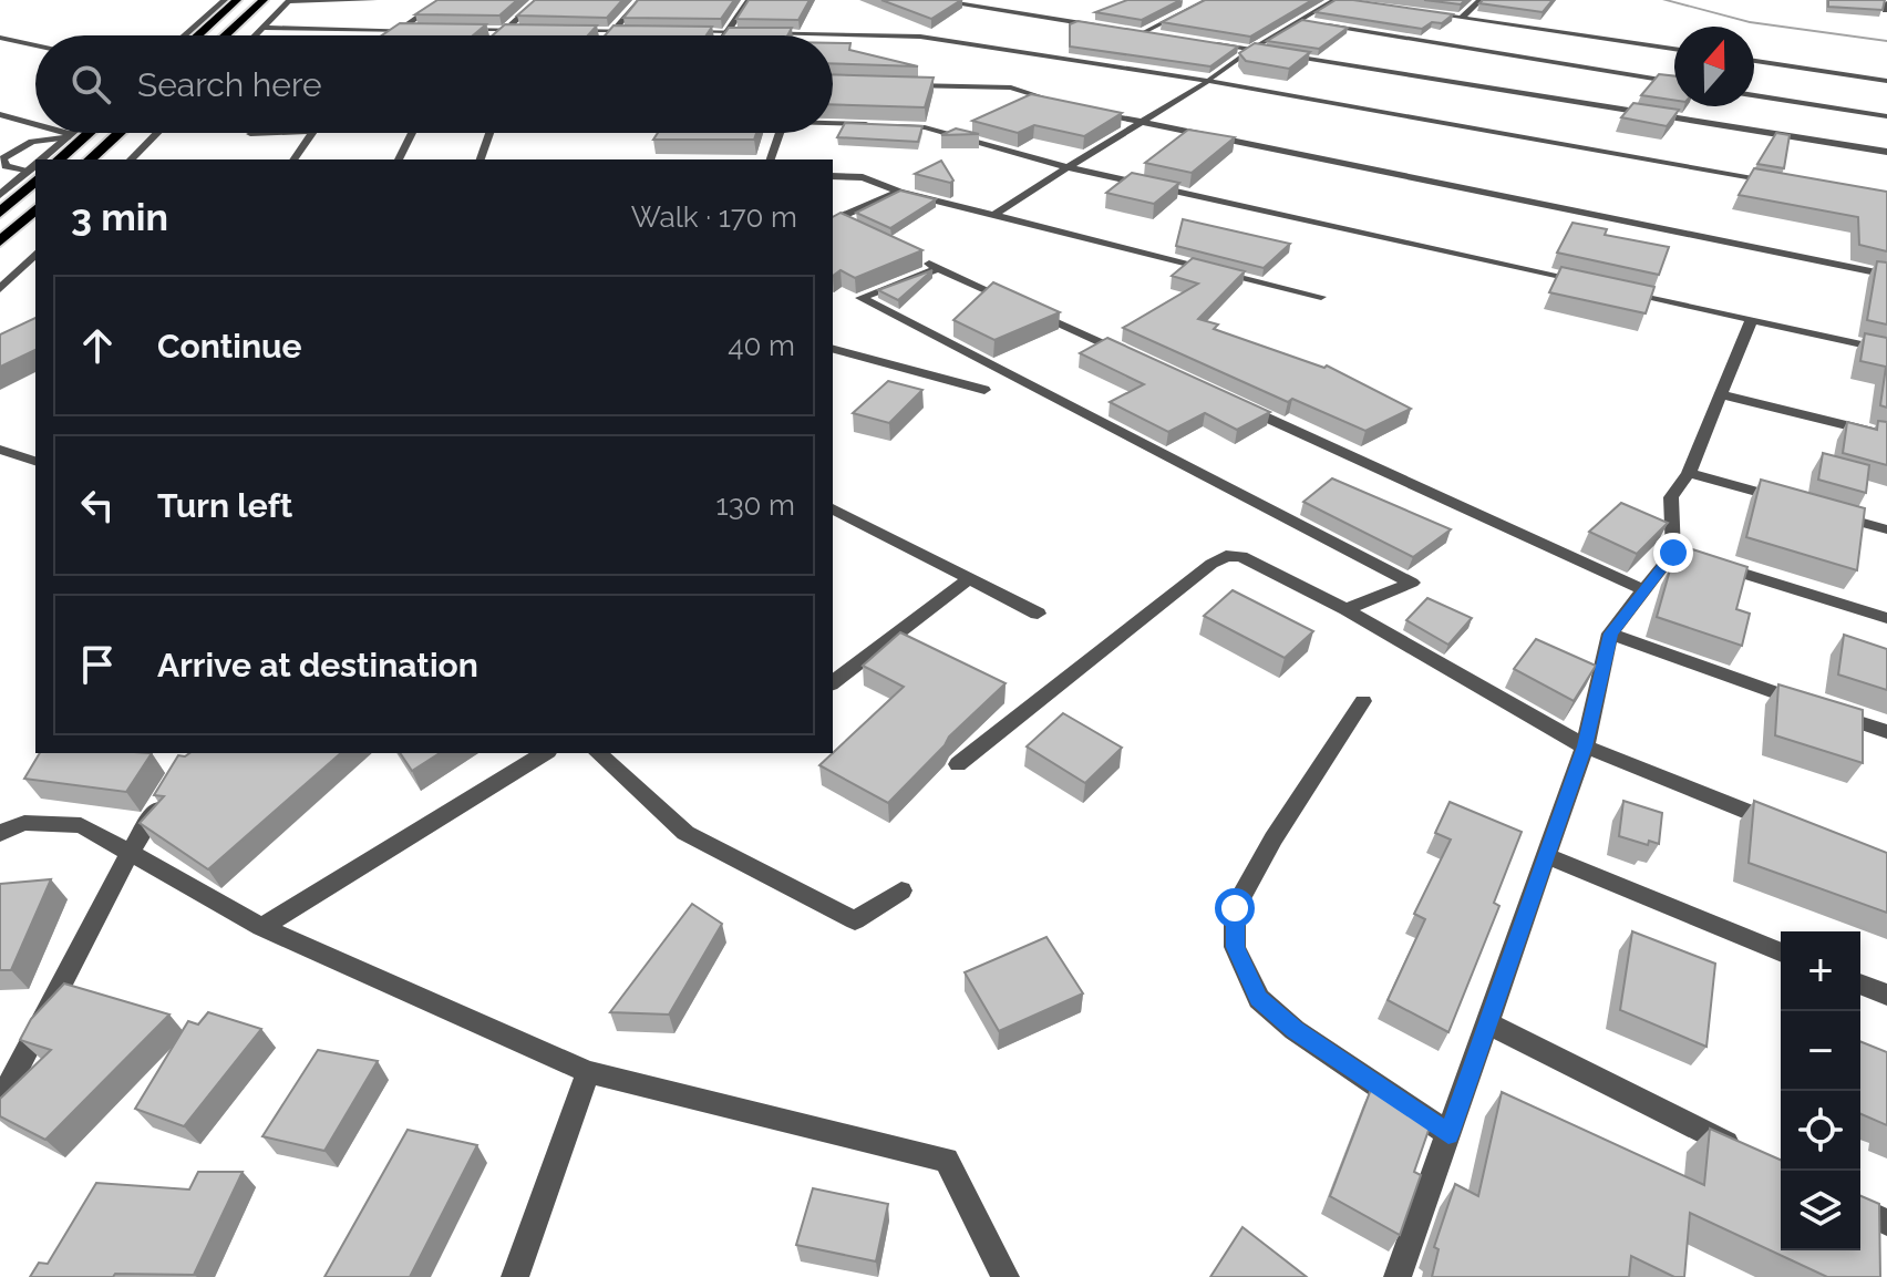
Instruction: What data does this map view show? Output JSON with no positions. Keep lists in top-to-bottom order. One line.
{"north":"top","page":{"search":"Search here","heading":["3 min","Walk · 170 m"],"list":[["Continue","40 m"],["Turn left","130 m"],"Arrive at destination"],"map_buttons":["+","−"]}}
